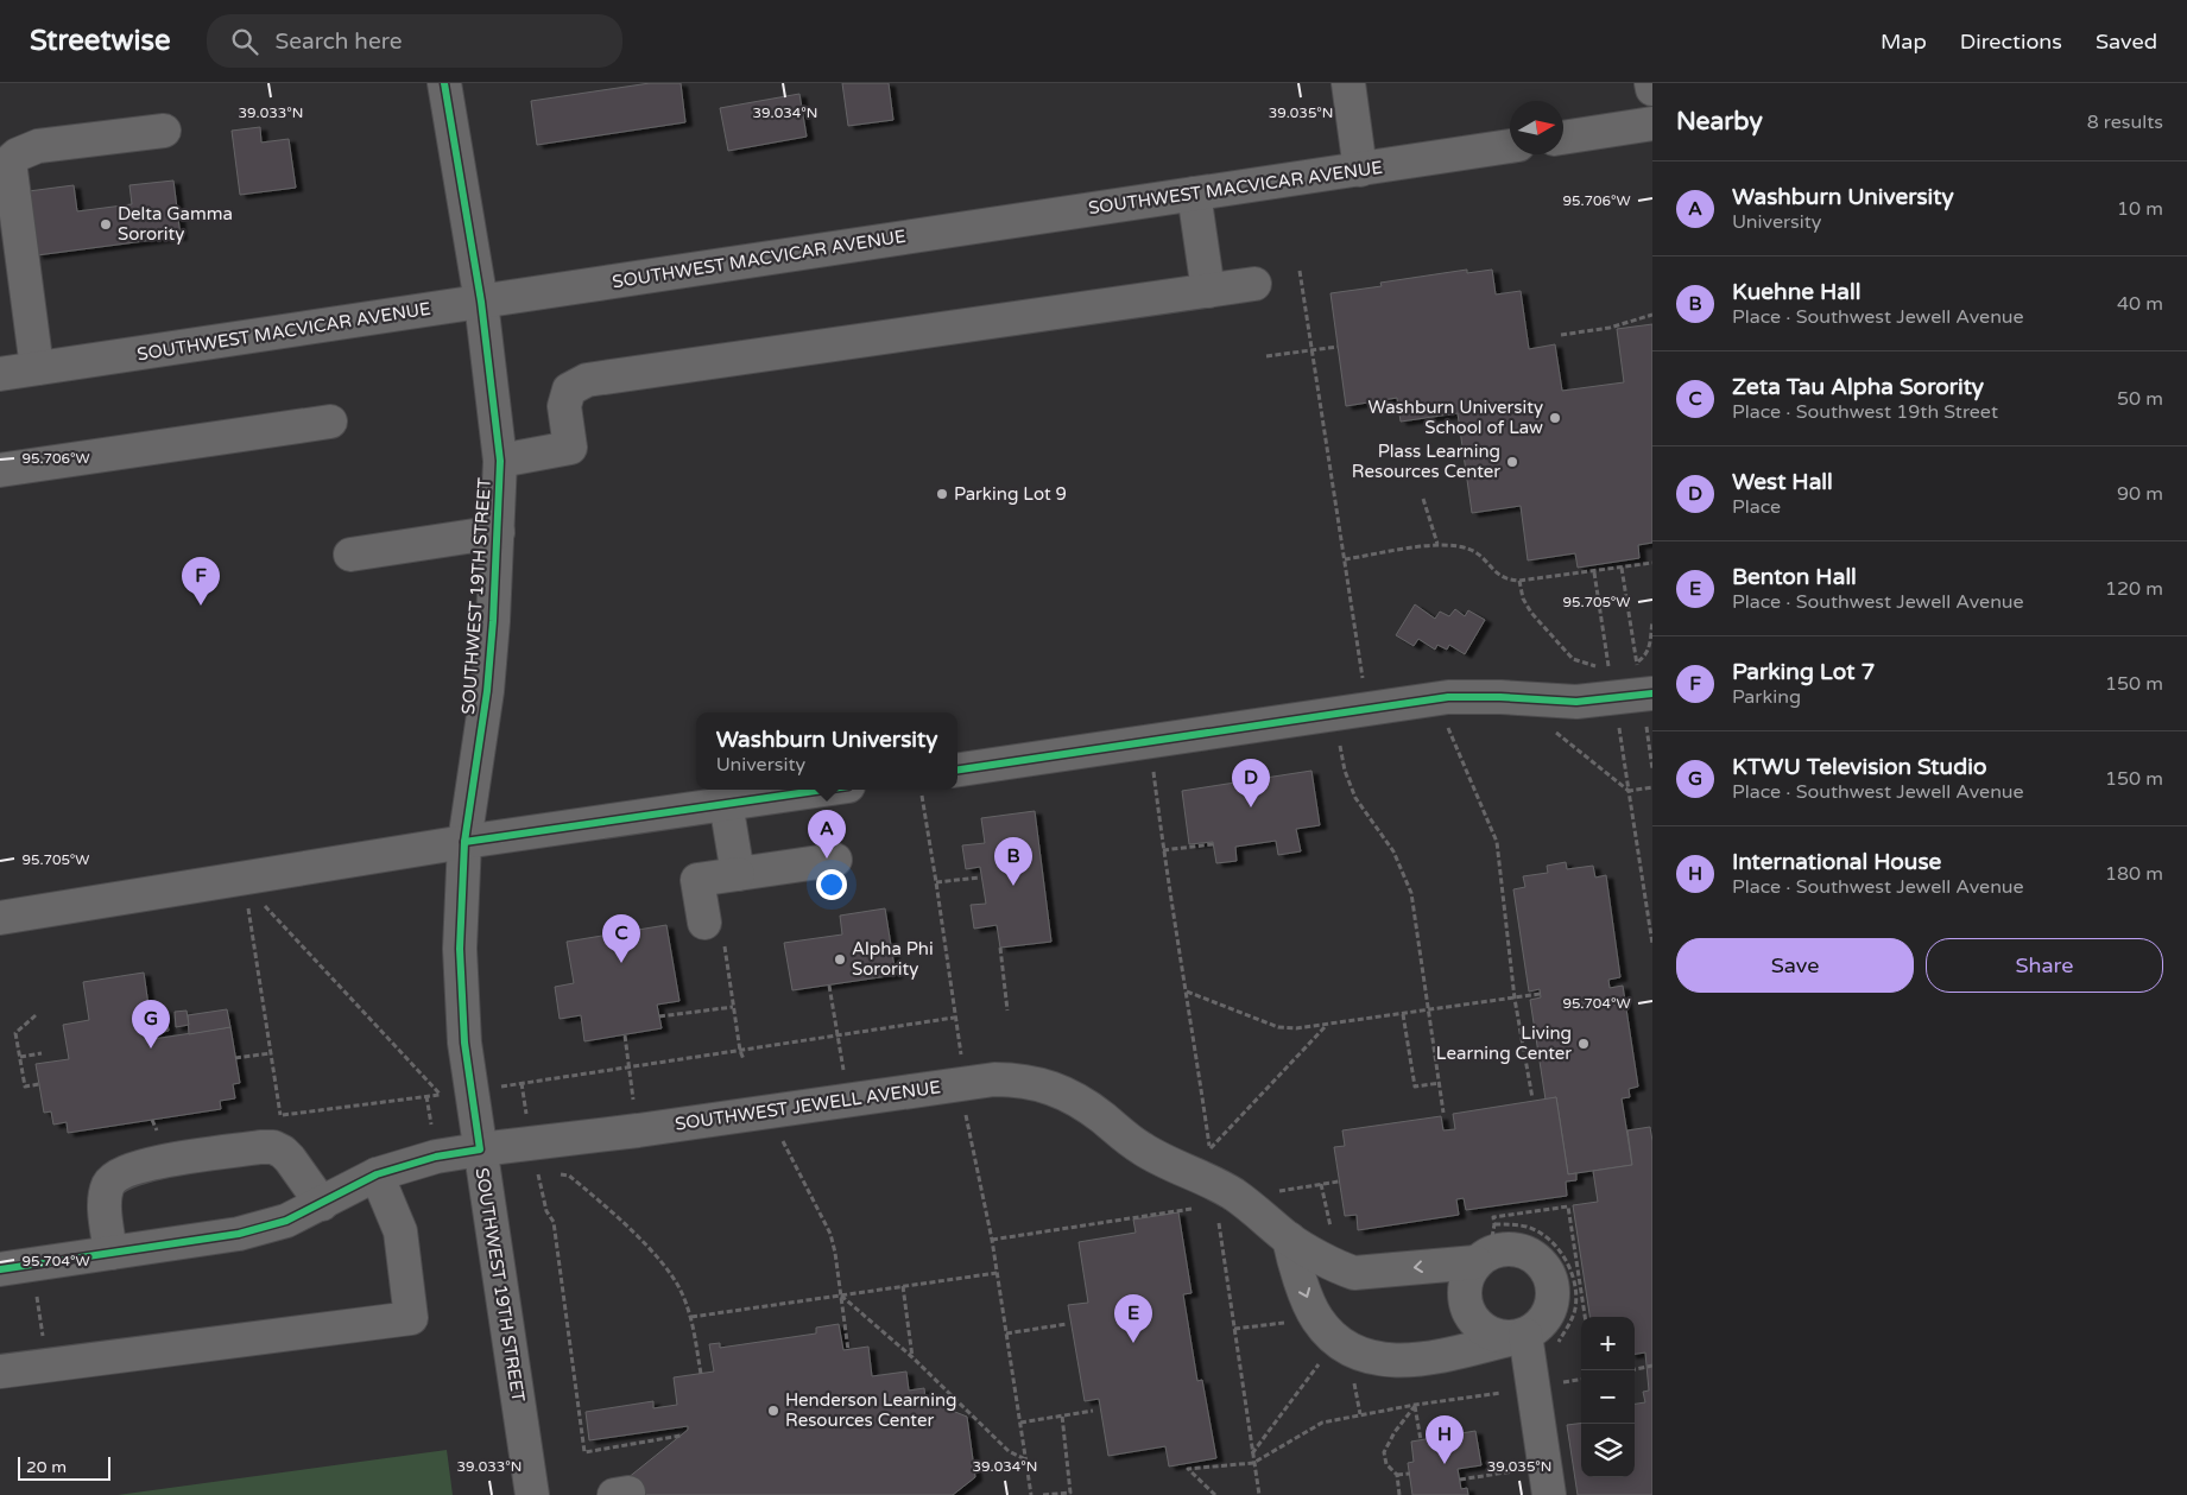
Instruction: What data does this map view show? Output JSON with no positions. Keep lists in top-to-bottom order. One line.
{"streets":{"street":["SOUTHWEST MACVICAR AVENUE","SOUTHWEST 19TH STREET","SOUTHWEST JEWELL AVENUE"]},"crossings":[["SOUTHWEST MACVICAR AVENUE","SOUTHWEST 19TH STREET"],["SOUTHWEST 19TH STREET","SOUTHWEST JEWELL AVENUE"]],"places":["Delta Gamma Sorority","Washburn University School of Law","Plass Learning Resources Center","Parking Lot 9","Alpha Phi Sorority","Living Learning Center","Henderson Learning Resources Center"],"scale_bar":"20 m","north":"right","page":{"header":"Streetwise","search":"Search here","nav":["Map","Directions","Saved"],"heading":["Nearby","8 results"],"list":[{"mark":"A","name":"Washburn University","note":"University","value":"10 m"},{"mark":"B","name":"Kuehne Hall","note":"Place · Southwest Jewell Avenue","value":"40 m"},{"mark":"C","name":"Zeta Tau Alpha Sorority","note":"Place · Southwest 19th Street","value":"50 m"},{"mark":"D","name":"West Hall","note":"Place","value":"90 m"},{"mark":"E","name":"Benton Hall","note":"Place · Southwest Jewell Avenue","value":"120 m"},{"mark":"F","name":"Parking Lot 7","note":"Parking","value":"150 m"},{"mark":"G","name":"KTWU Television Studio","note":"Place · Southwest Jewell Avenue","value":"150 m"},{"mark":"H","name":"International House","note":"Place · Southwest Jewell Avenue","value":"180 m"}],"pins":["F","D","A","B","C","G","E","H"],"popup":["Washburn University","University"],"buttons":["Save","Share"],"map_buttons":["+","−"],"scale":"20 m"},"coordinates":["39.033°N","39.034°N","39.035°N","95.706°W","95.705°W","95.704°W"]}
